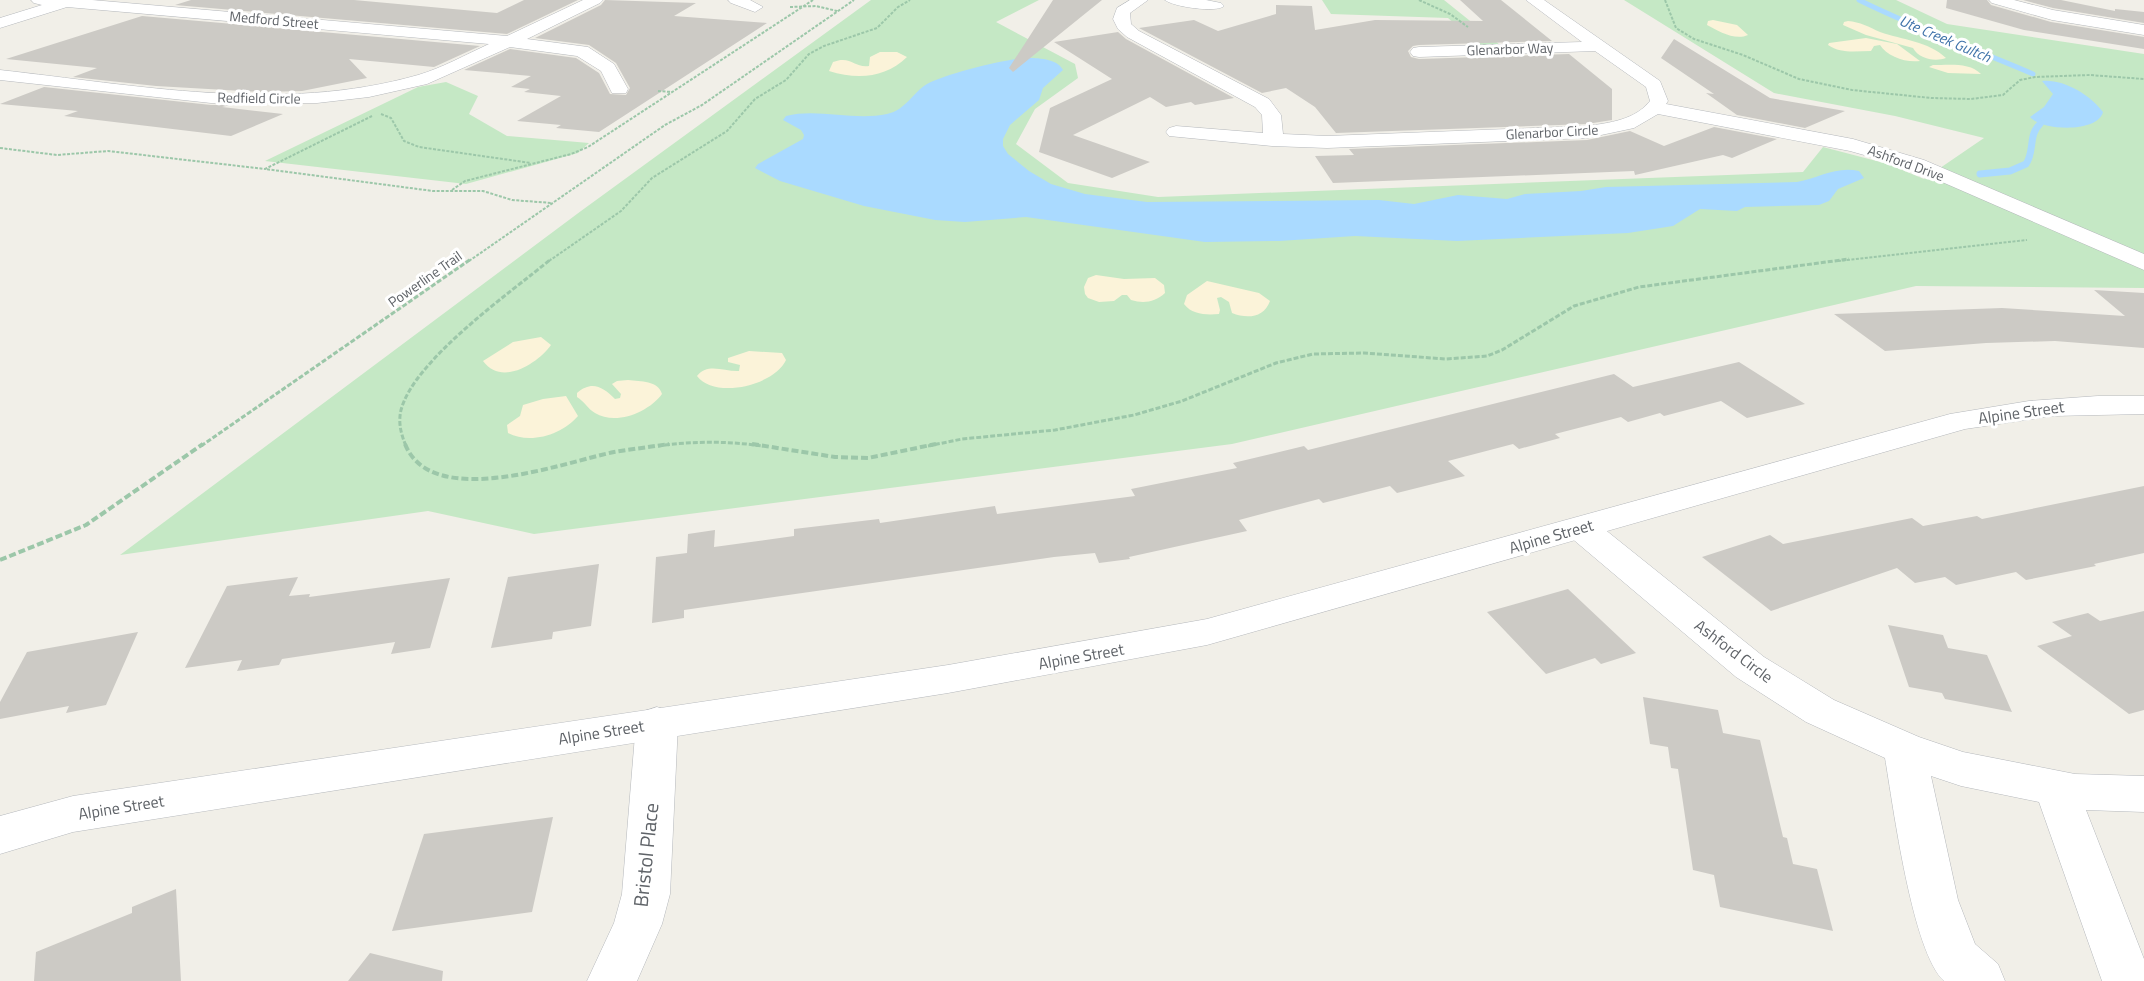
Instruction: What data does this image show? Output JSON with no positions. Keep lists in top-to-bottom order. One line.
{"streets":{"street":["Medford Street","Glenarbor Way","Redfield Circle","Glenarbor Circle","Ashford Drive","Alpine Street","Ashford Circle","Bristol Place"],"path":["Powerline Trail"]},"crossings":[["Medford Street","Redfield Circle"],["Glenarbor Circle","Ashford Drive"],["Alpine Street","Ashford Circle"],["Alpine Street","Bristol Place"]],"water":["Ute Creek Gultch"]}
